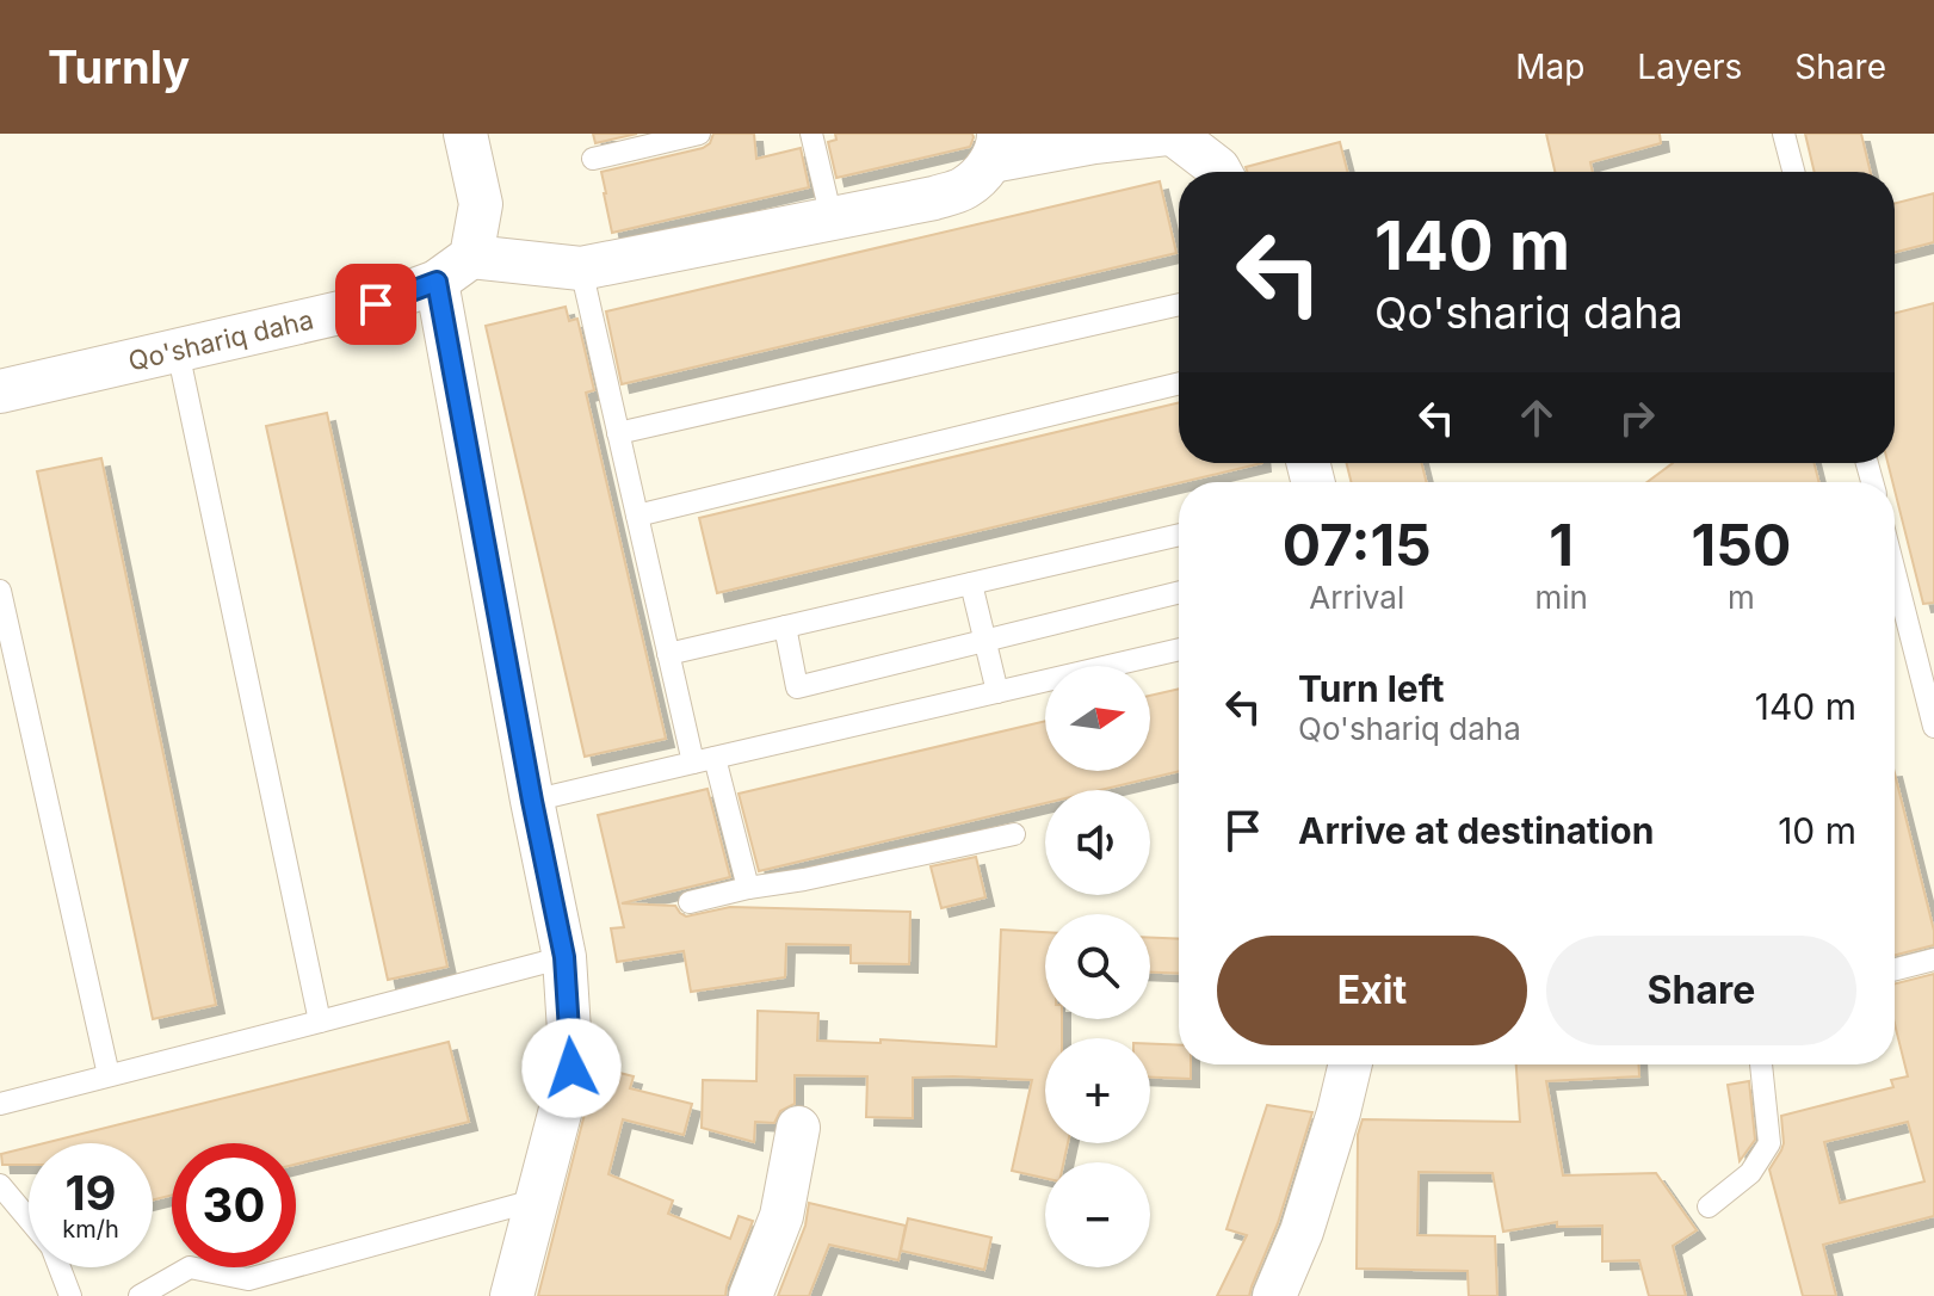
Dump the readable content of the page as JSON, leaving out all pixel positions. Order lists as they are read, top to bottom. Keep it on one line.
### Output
{"streets":{"street":["Qo'shariq daha"]},"north":"right","page":{"header":"Turnly","nav":["Map","Layers","Share"],"turn":["140 m","Qo'shariq daha"],"eta":["07:15","Arrival","1","min","150","m"],"list":[{"name":"Turn left","note":"Qo'shariq daha","value":"140 m"},{"name":"Arrive at destination","value":"10 m"}],"map_buttons":["+","−"],"buttons":["Exit","Share"],"speed":"19 km/h","limit":"30"}}
